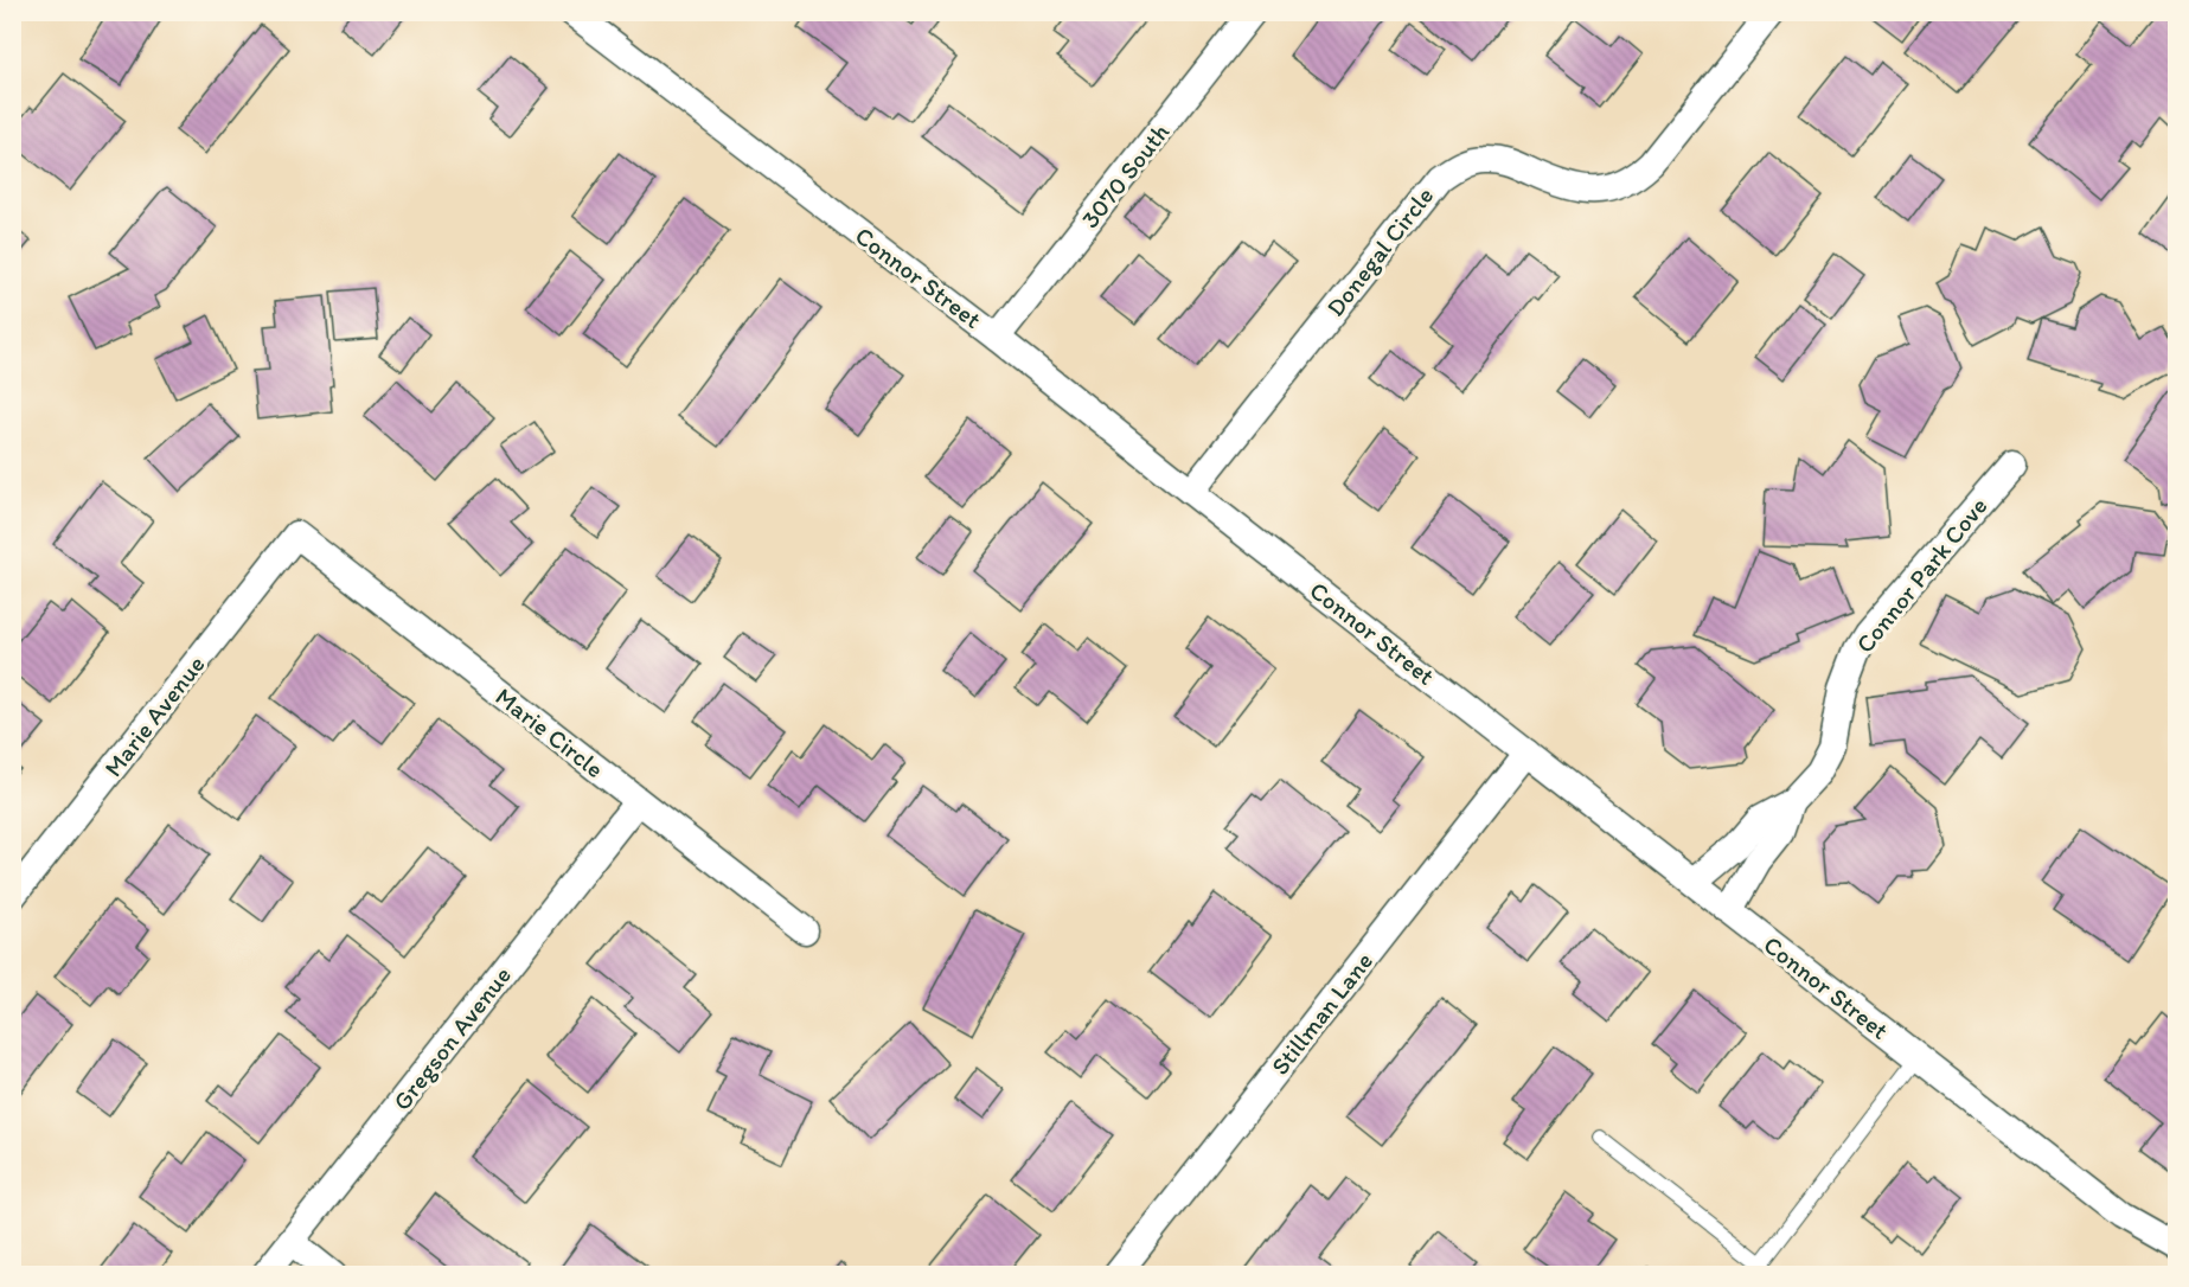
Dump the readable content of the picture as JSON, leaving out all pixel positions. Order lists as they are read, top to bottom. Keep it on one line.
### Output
{"streets":{"street":["3070 South","Donegal Circle","Connor Street","Connor Park Cove","Marie Avenue","Marie Circle","Stillman Lane","Gregson Avenue"]},"crossings":[["3070 South","Connor Street"],["Donegal Circle","Connor Street"],["Connor Street","Connor Park Cove"],["Connor Street","Stillman Lane"],["Marie Avenue","Marie Circle"],["Marie Circle","Gregson Avenue"]]}
